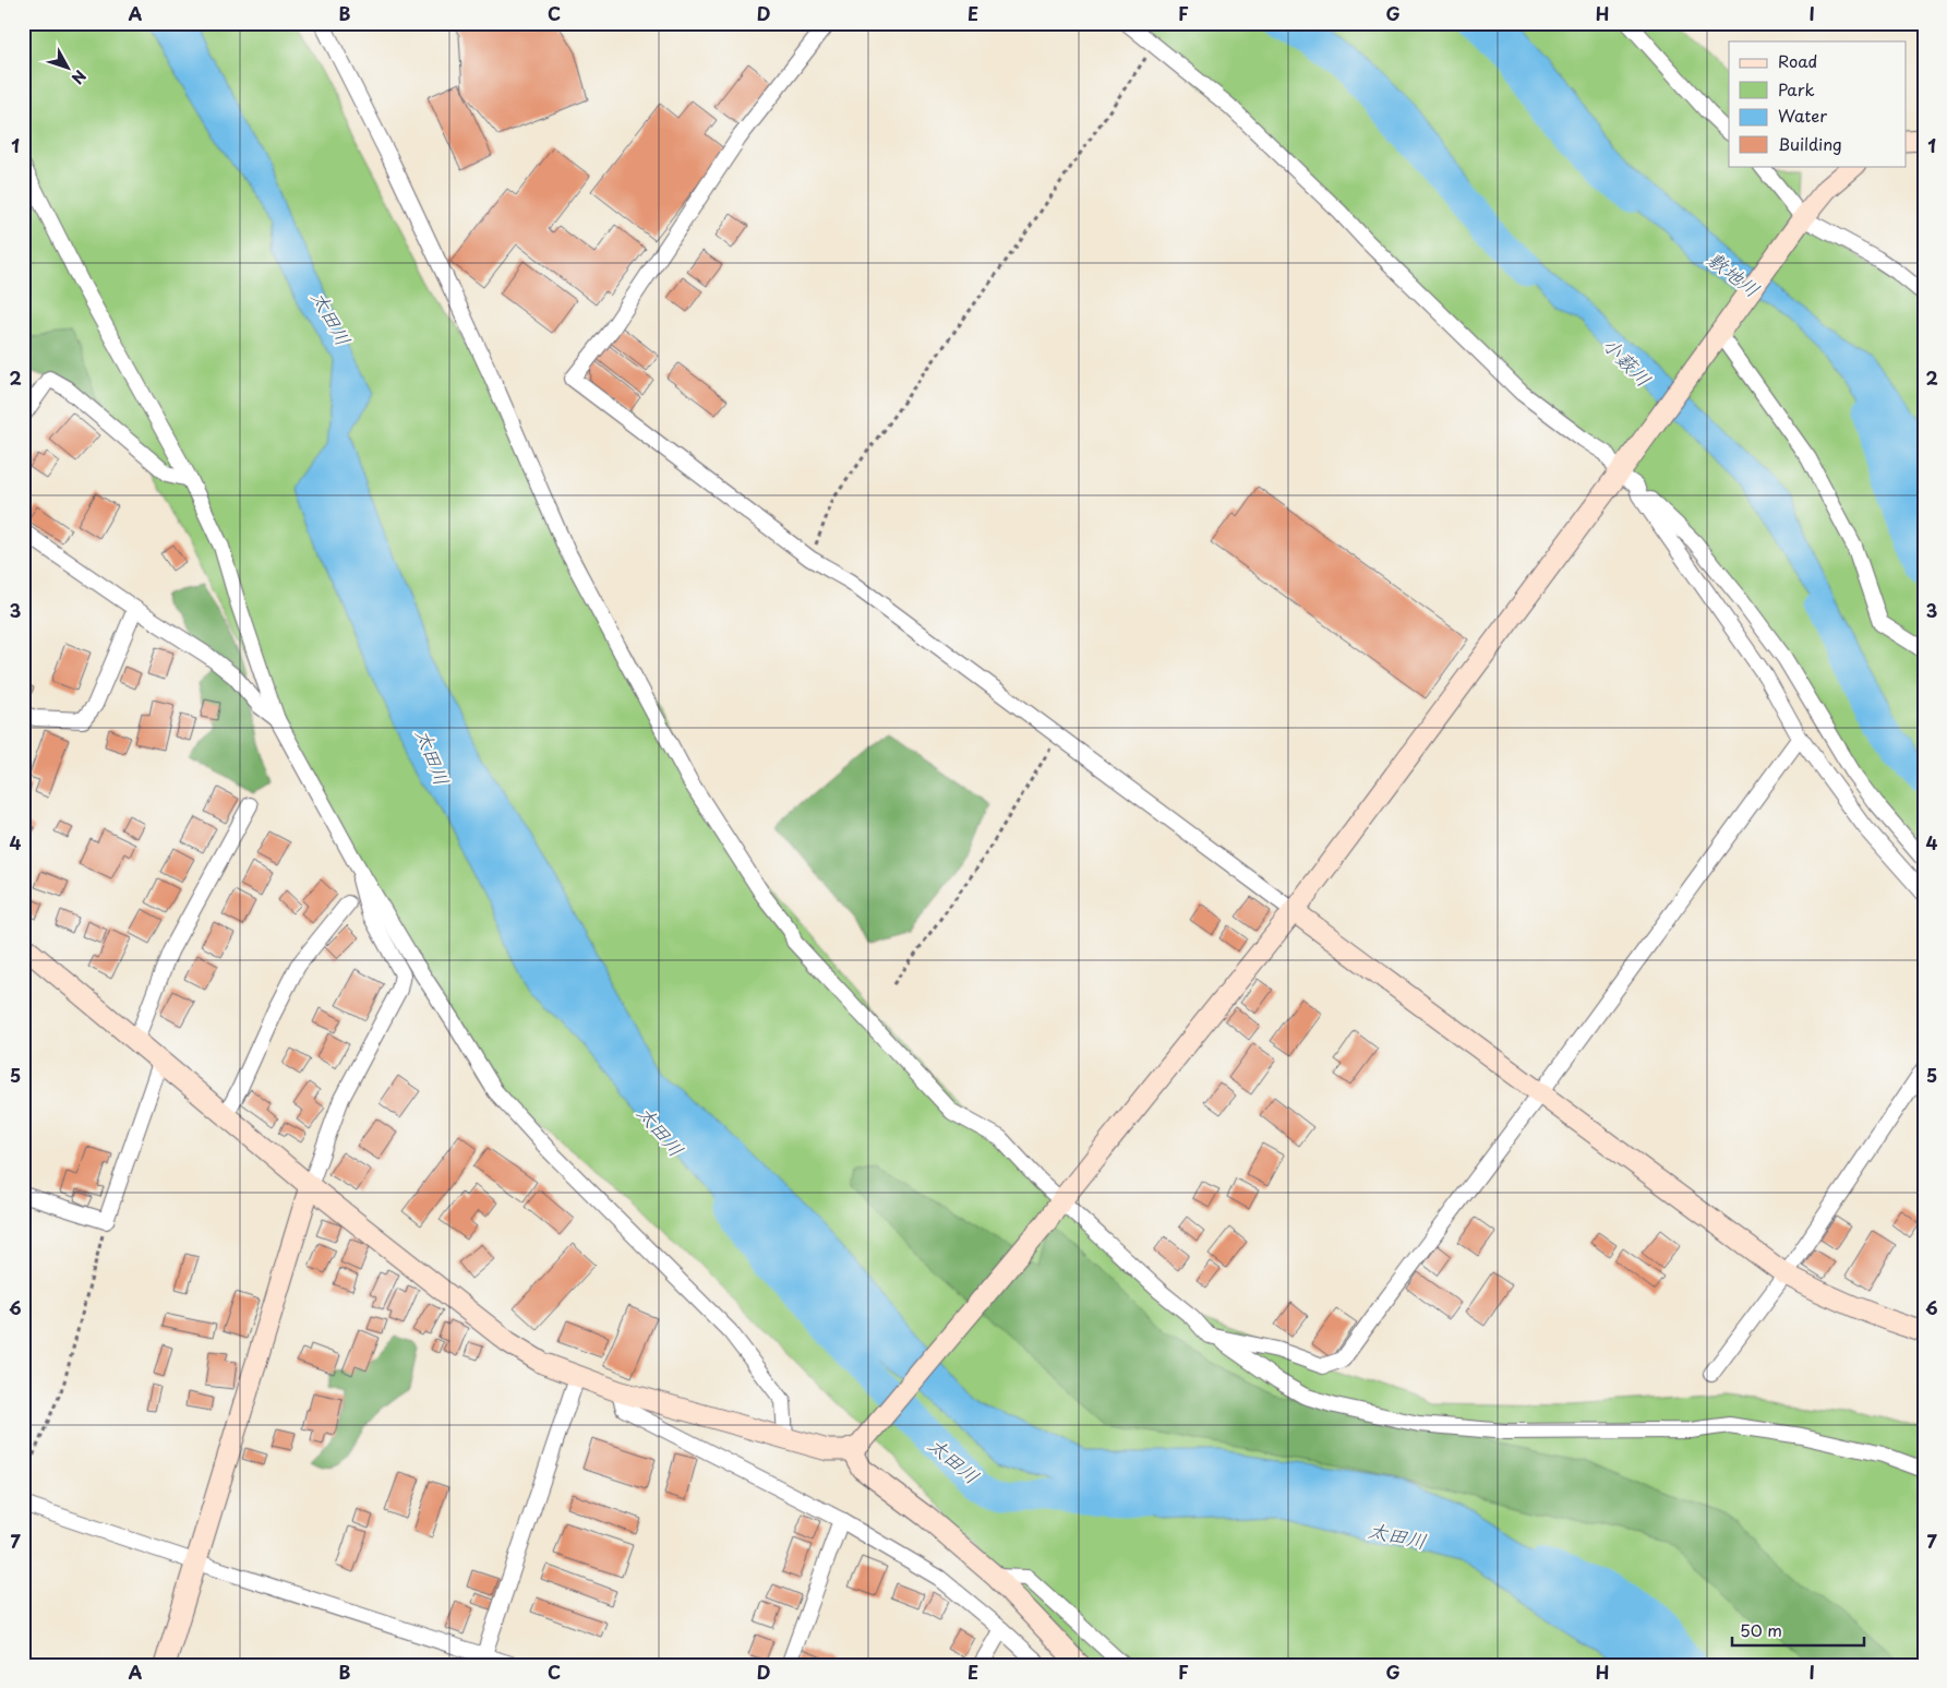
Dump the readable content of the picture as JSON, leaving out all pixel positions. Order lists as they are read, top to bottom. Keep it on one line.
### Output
{"water":["敷地川","太田川","小薮川"],"legend":["Road","Park","Water","Building"],"scale_bar":"50 m","north":"bottom right","grid":{"columns":["A","B","C","D","E","F","G","H","I"],"rows":["1","2","3","4","5","6","7"]}}
